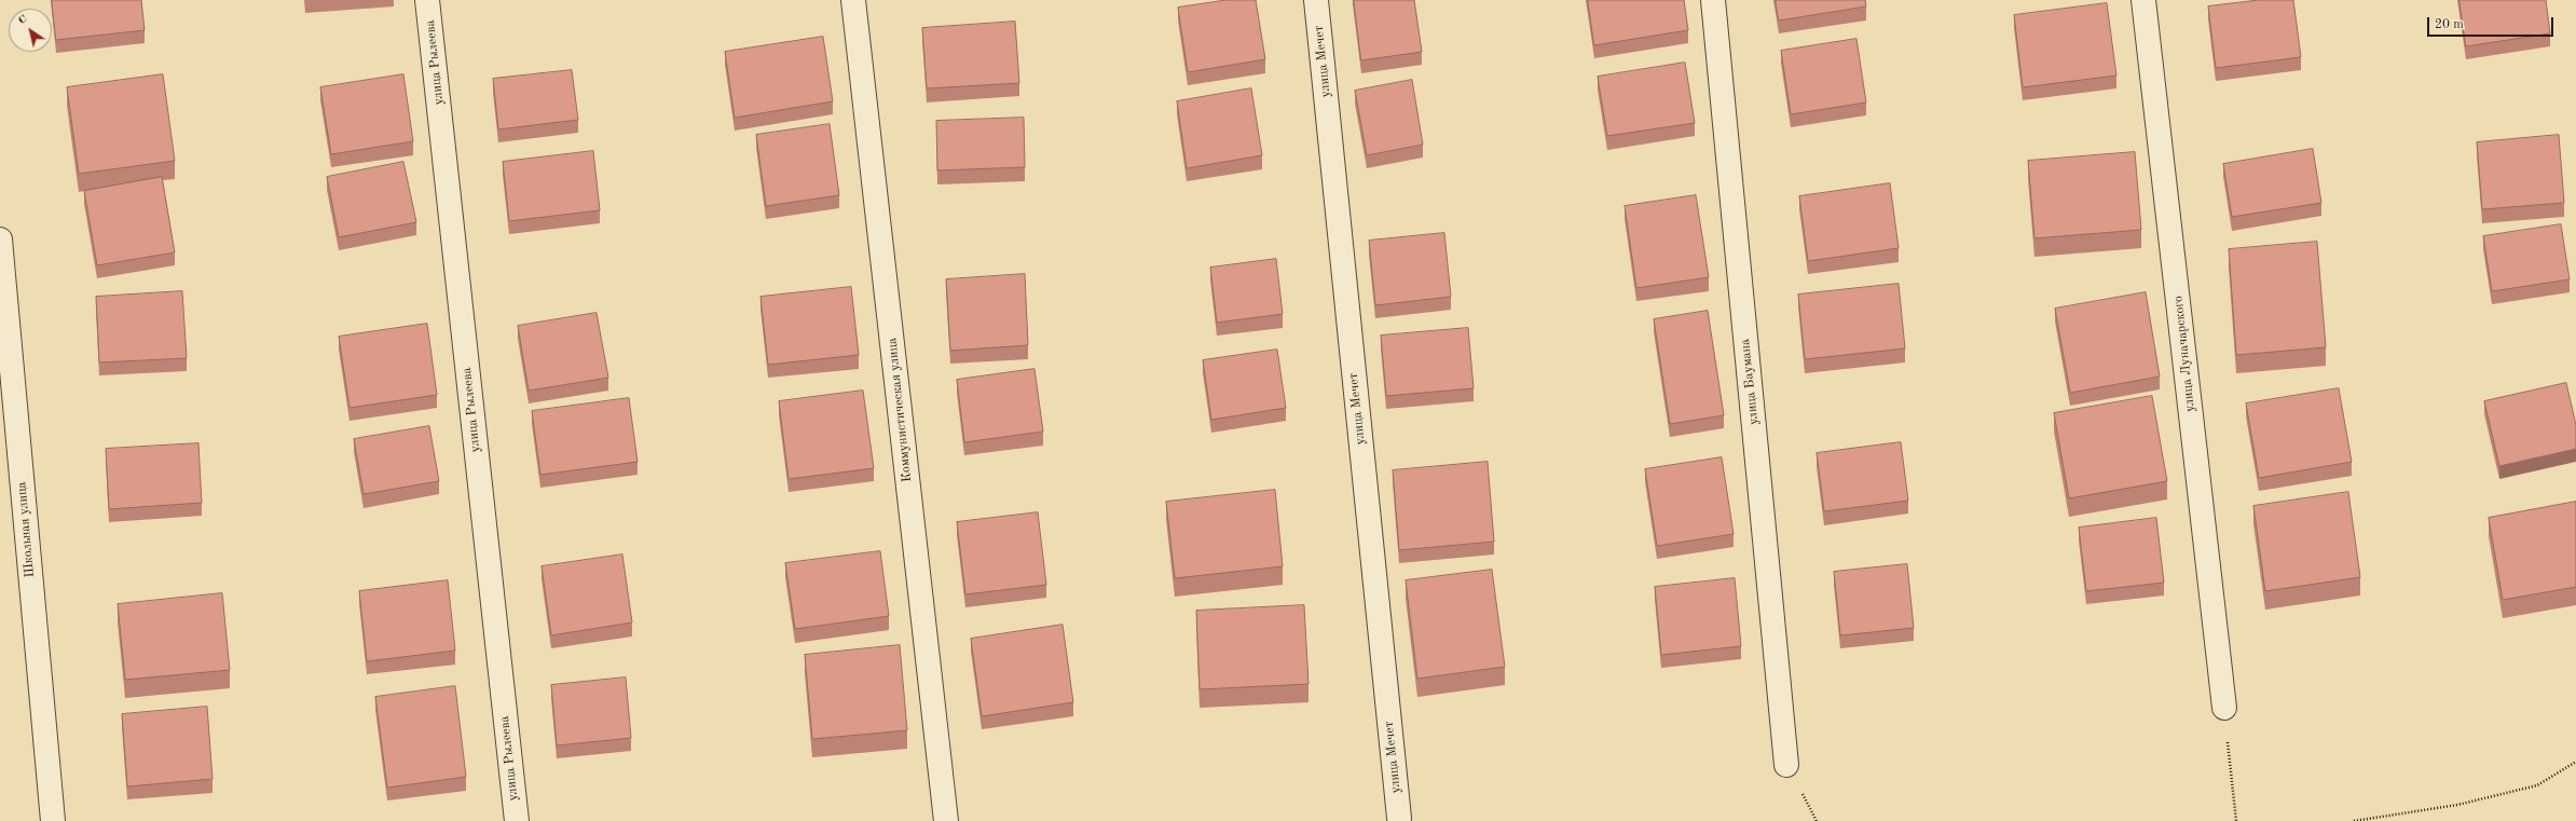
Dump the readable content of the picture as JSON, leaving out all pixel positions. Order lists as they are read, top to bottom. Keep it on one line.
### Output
{"streets":{"street":["улица Мечет","улица Рылеева","улица Луначарского","улица Баумана","Коммунистическая улица","Школьная улица"]},"scale_bar":"20 m","north":"top left"}
